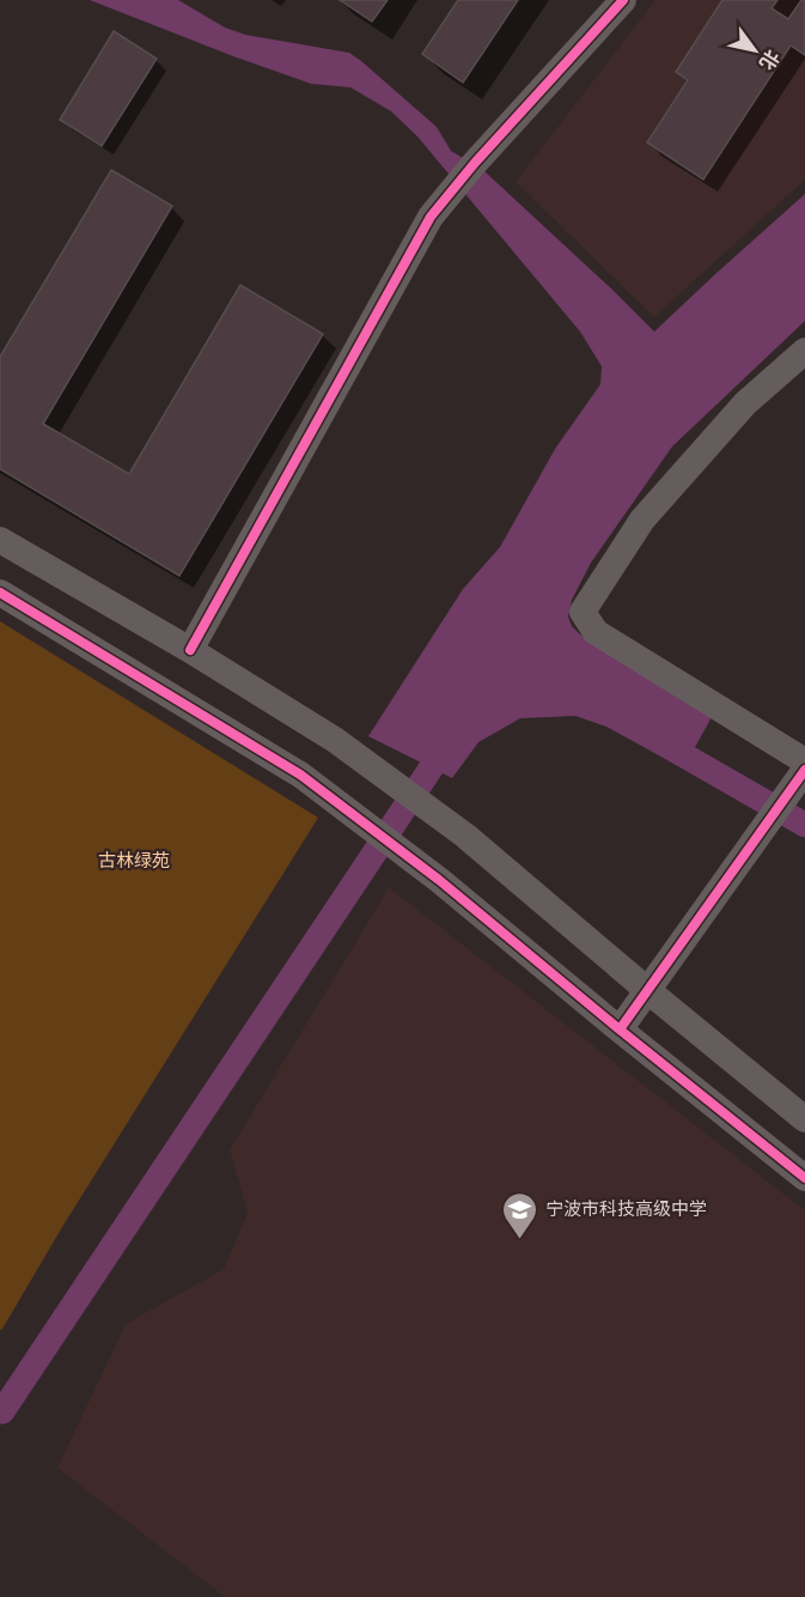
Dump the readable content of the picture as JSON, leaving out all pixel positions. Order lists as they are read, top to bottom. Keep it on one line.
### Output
{"parks":["古林绿苑"],"places":{"school or university":["宁波市科技高级中学"]},"north":"bottom right"}
